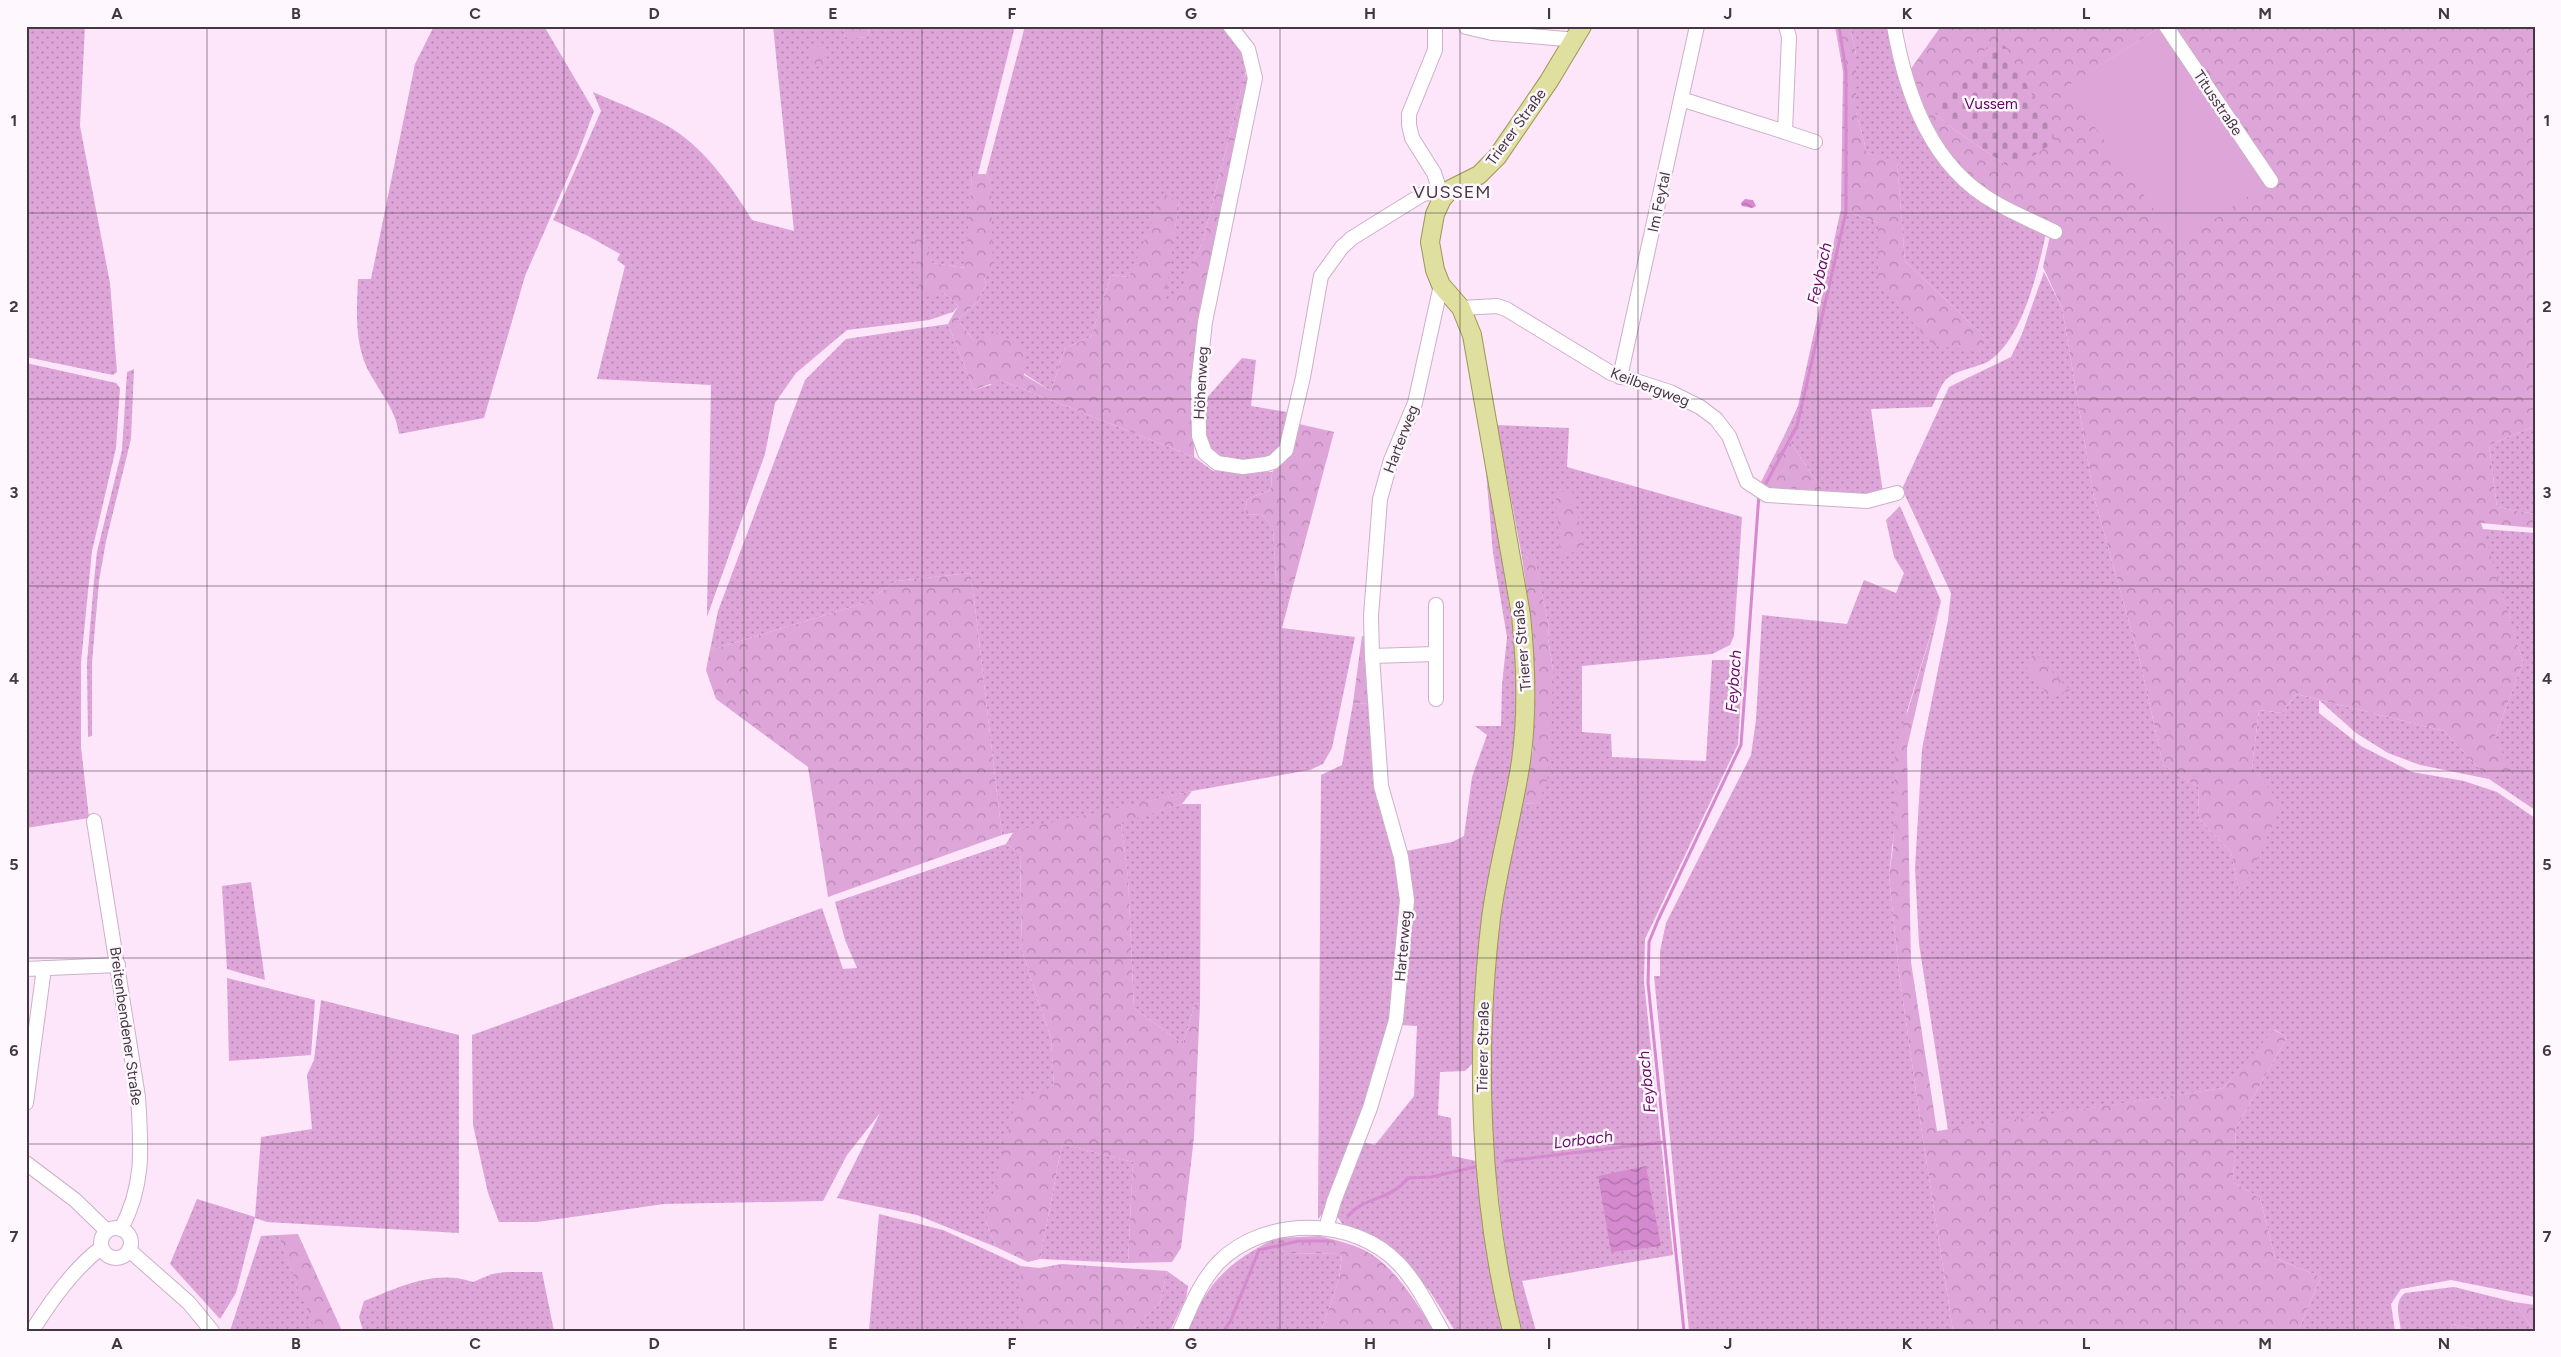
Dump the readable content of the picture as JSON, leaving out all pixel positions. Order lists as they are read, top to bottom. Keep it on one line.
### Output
{"streets":{"main road":["Trierer Straße"],"street":["Titusstraße","Im Feytal","Höhenweg","Keilbergweg","Harterweg","Breitenbendener Straße"]},"crossings":[["Trierer Straße","Höhenweg"],["Trierer Straße","Keilbergweg"],["Trierer Straße","Harterweg"],["Im Feytal","Keilbergweg"]],"districts":["VUSSEM"],"water":["Feybach","Lorbach"],"parks":["Vussem"],"grid":{"columns":["A","B","C","D","E","F","G","H","I","J","K","L","M","N"],"rows":["1","2","3","4","5","6","7"]}}
